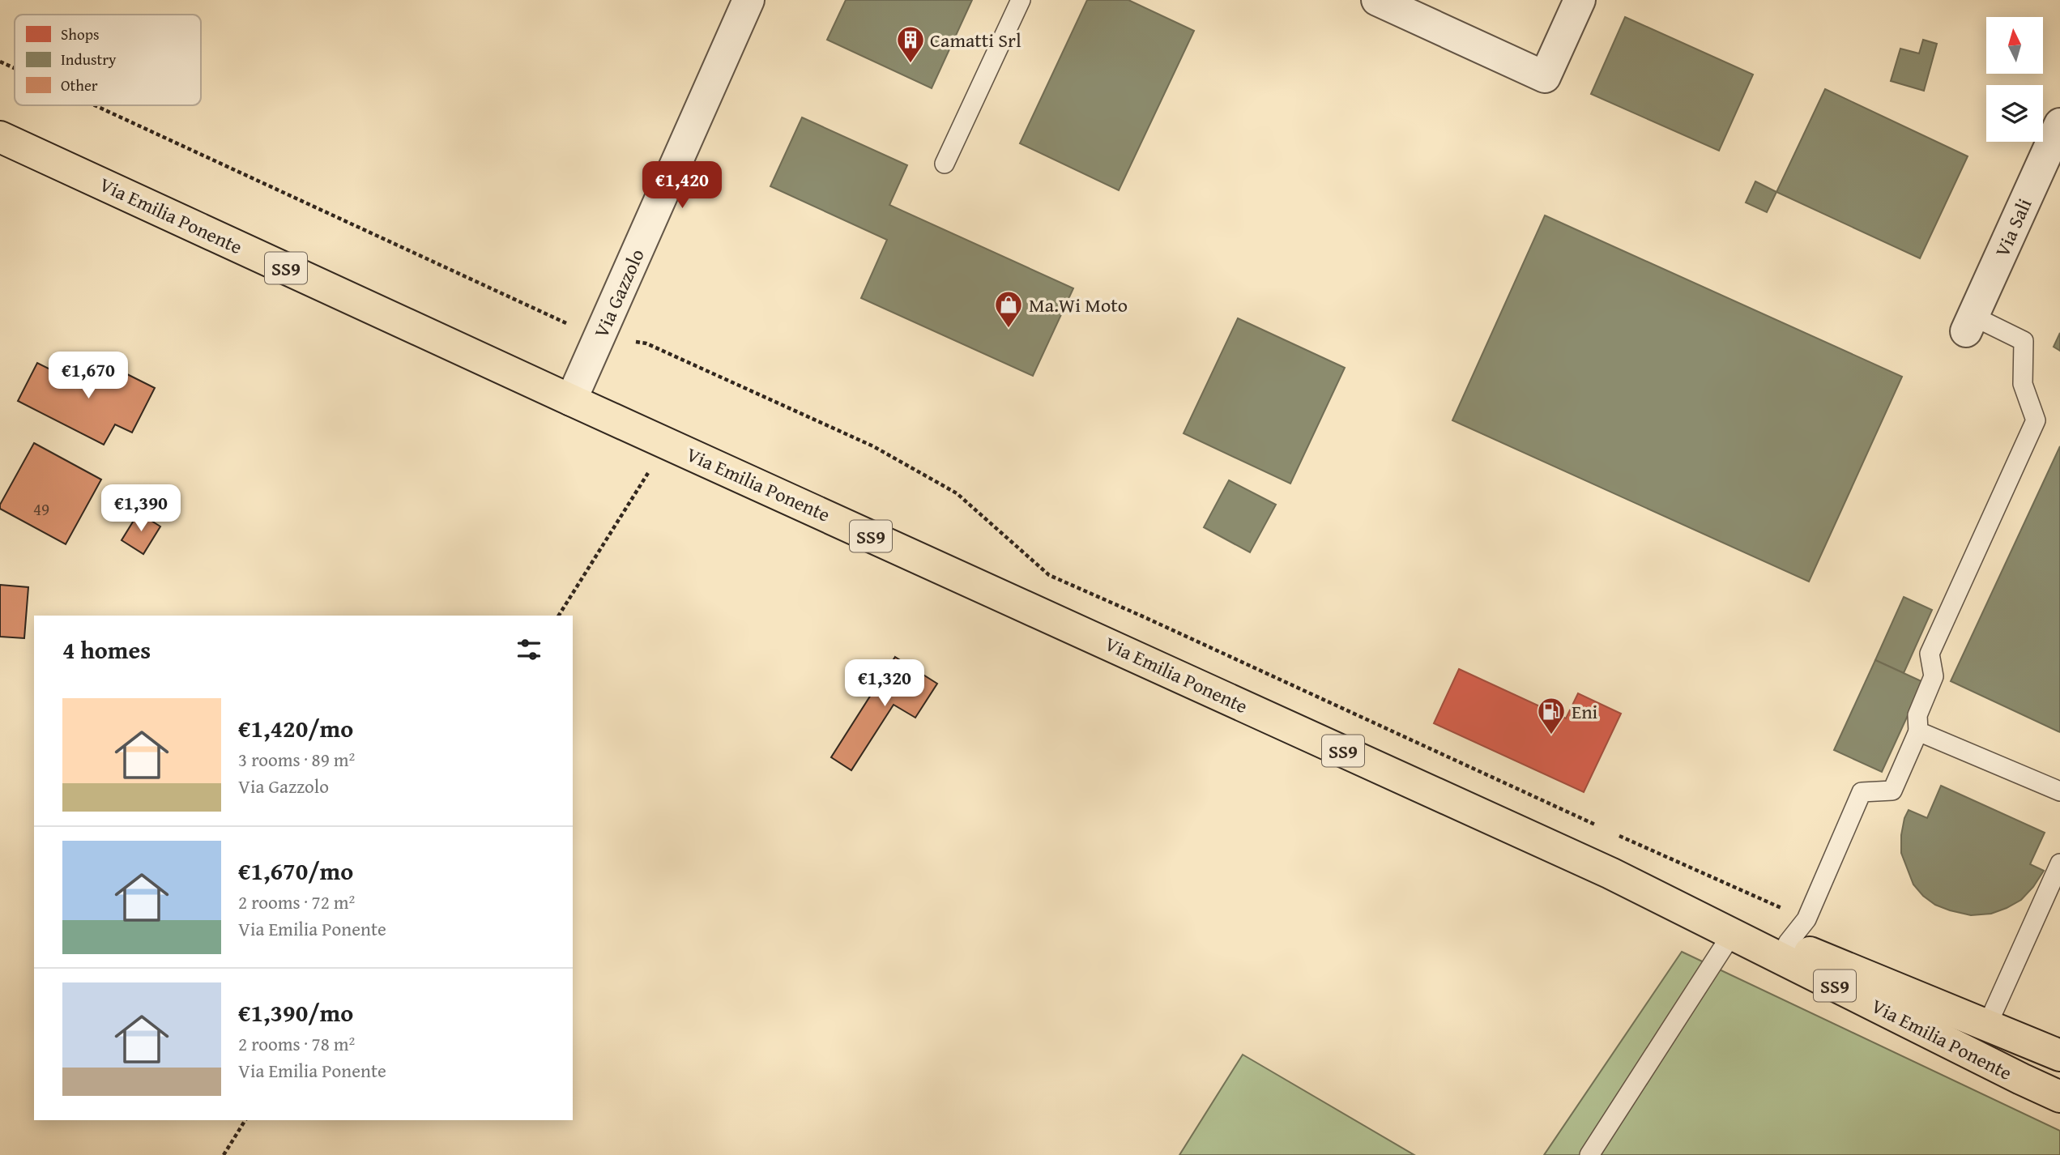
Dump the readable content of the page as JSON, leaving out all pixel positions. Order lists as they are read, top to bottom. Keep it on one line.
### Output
{"streets":{"main road":["Via Emilia Ponente","SS9"],"street":["Via Sali","Via Gazzolo"]},"crossings":[["Via Emilia Ponente","Via Gazzolo"]],"places":{"building":["Camatti Srl"],"shop":["Ma.Wi Moto"],"fuel station":["Eni"]},"house_numbers":["49"],"legend":["Shops","Industry","Other"],"north":"top","page":{"price":["€1,420","€1,670","€1,390","€1,320"],"heading":"4 homes","list":[{"name":"€1,420/mo","note":"3 rooms · 89 m² · Via Gazzolo"},{"name":"€1,670/mo","note":"2 rooms · 72 m² · Via Emilia Ponente"},{"name":"€1,390/mo","note":"2 rooms · 78 m² · Via Emilia Ponente"}]}}
